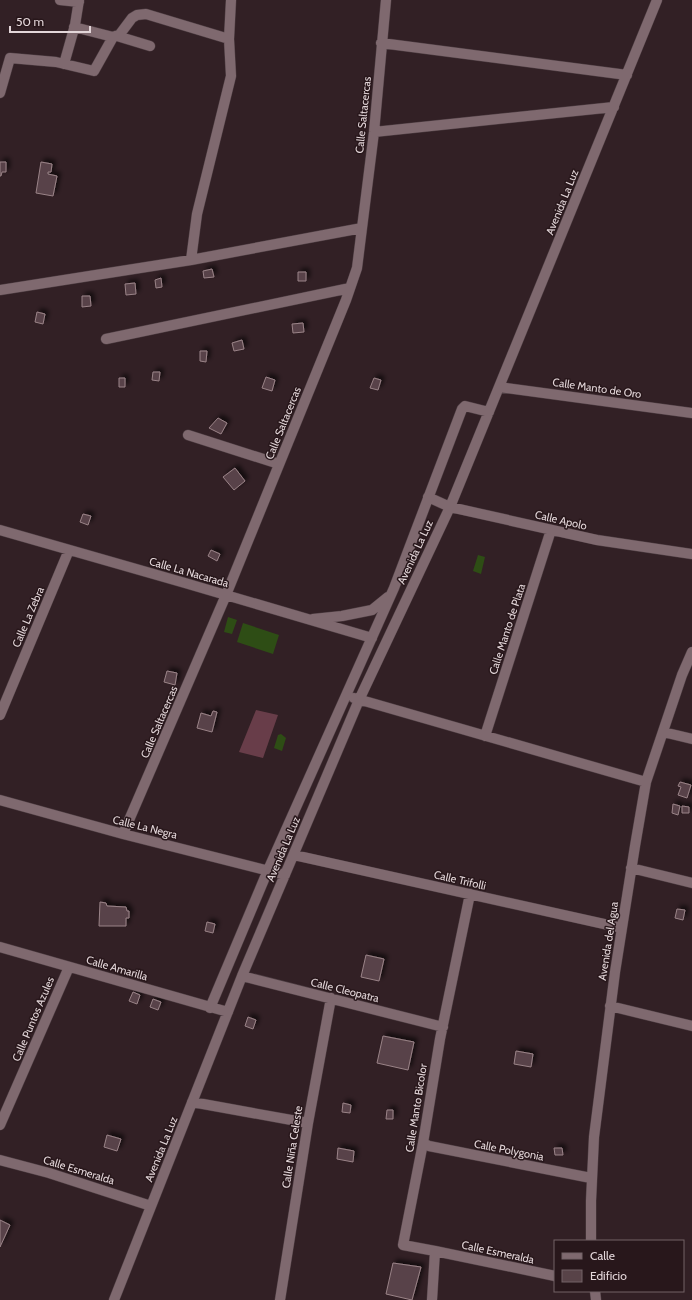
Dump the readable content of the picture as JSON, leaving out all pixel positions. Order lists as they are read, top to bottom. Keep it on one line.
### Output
{"streets":{"street":["Calle Saltacercas","Avenida La Luz","Calle Manto de Oro","Calle Apolo","Calle La Nacarada","Calle La Zebra","Calle Manto de Plata","Calle La Negra","Calle Trifolli","Avenida del Agua","Calle Amarilla","Calle Cleopatra","Calle Puntos Azules","Calle Manto Bicolor","Calle Niña Celeste","Calle Polygonia","Calle Esmeralda"]},"crossings":[["Calle Saltacercas","Calle La Nacarada"],["Calle Saltacercas","Calle La Negra"],["Avenida La Luz","Calle Manto de Oro"],["Avenida La Luz","Calle Apolo"],["Avenida La Luz","Calle La Nacarada"],["Avenida La Luz","Calle La Negra"],["Avenida La Luz","Calle Trifolli"],["Avenida La Luz","Calle Amarilla"],["Avenida La Luz","Calle Cleopatra"],["Avenida La Luz","Calle Esmeralda"],["Calle Apolo","Calle Manto de Plata"],["Calle La Nacarada","Calle La Zebra"],["Calle Trifolli","Avenida del Agua"],["Calle Trifolli","Calle Manto Bicolor"],["Avenida del Agua","Calle Polygonia"],["Calle Amarilla","Calle Puntos Azules"],["Calle Cleopatra","Calle Manto Bicolor"],["Calle Cleopatra","Calle Niña Celeste"],["Calle Manto Bicolor","Calle Polygonia"],["Calle Manto Bicolor","Calle Esmeralda"]],"legend":["Calle","Edificio"],"scale_bar":"50 m"}
